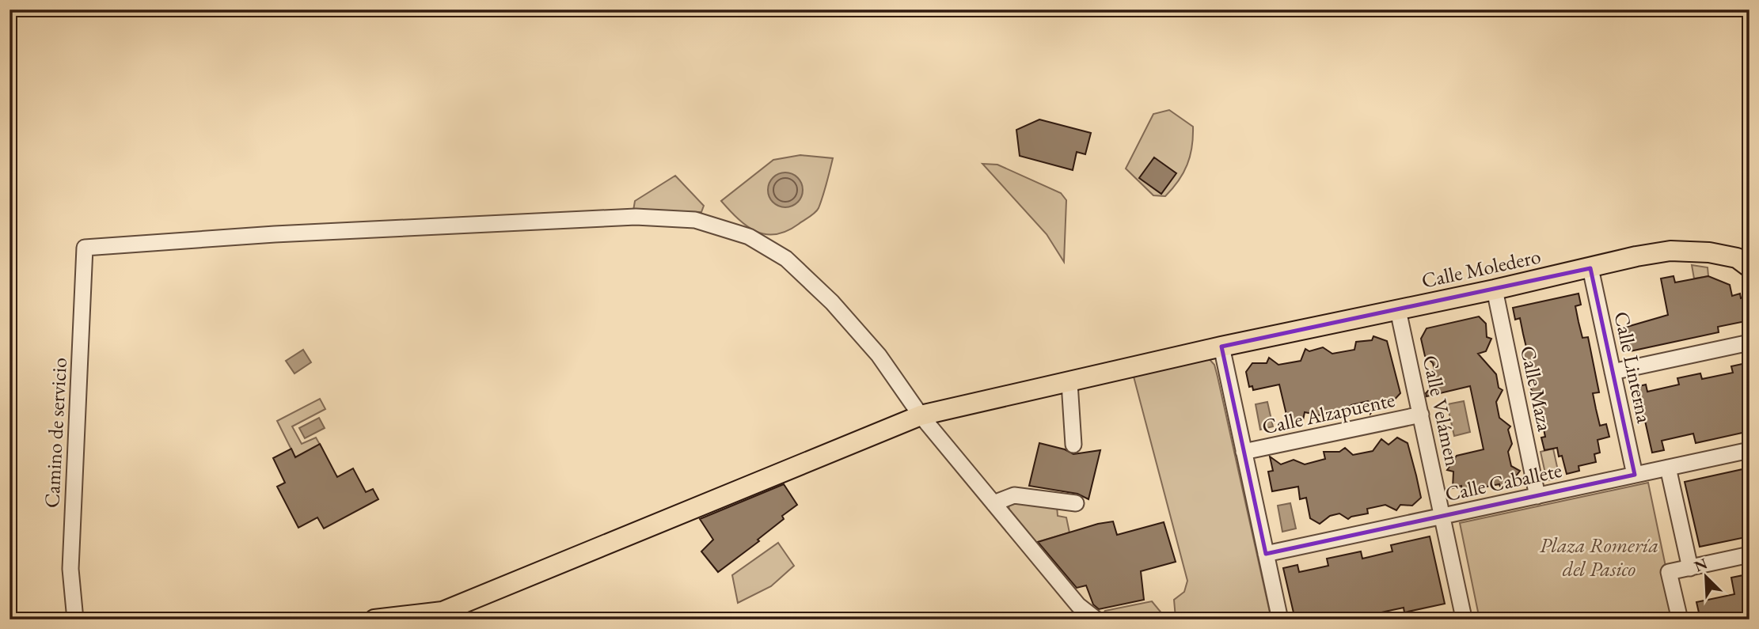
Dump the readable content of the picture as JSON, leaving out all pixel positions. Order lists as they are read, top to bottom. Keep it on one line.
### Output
{"streets":{"main road":["Calle Moledero"],"street":["Calle Linterna","Calle Maza","Calle Velámen","Calle Alzapuente","Camino de servicio","Calle Caballete"]},"crossings":[["Calle Moledero","Calle Linterna"],["Calle Moledero","Calle Maza"],["Calle Moledero","Calle Velámen"],["Calle Moledero","Camino de servicio"],["Calle Linterna","Calle Caballete"],["Calle Maza","Calle Caballete"],["Calle Velámen","Calle Alzapuente"],["Calle Velámen","Calle Caballete"]],"parks":["Plaza Romería del Pasico"],"north":"top left"}
